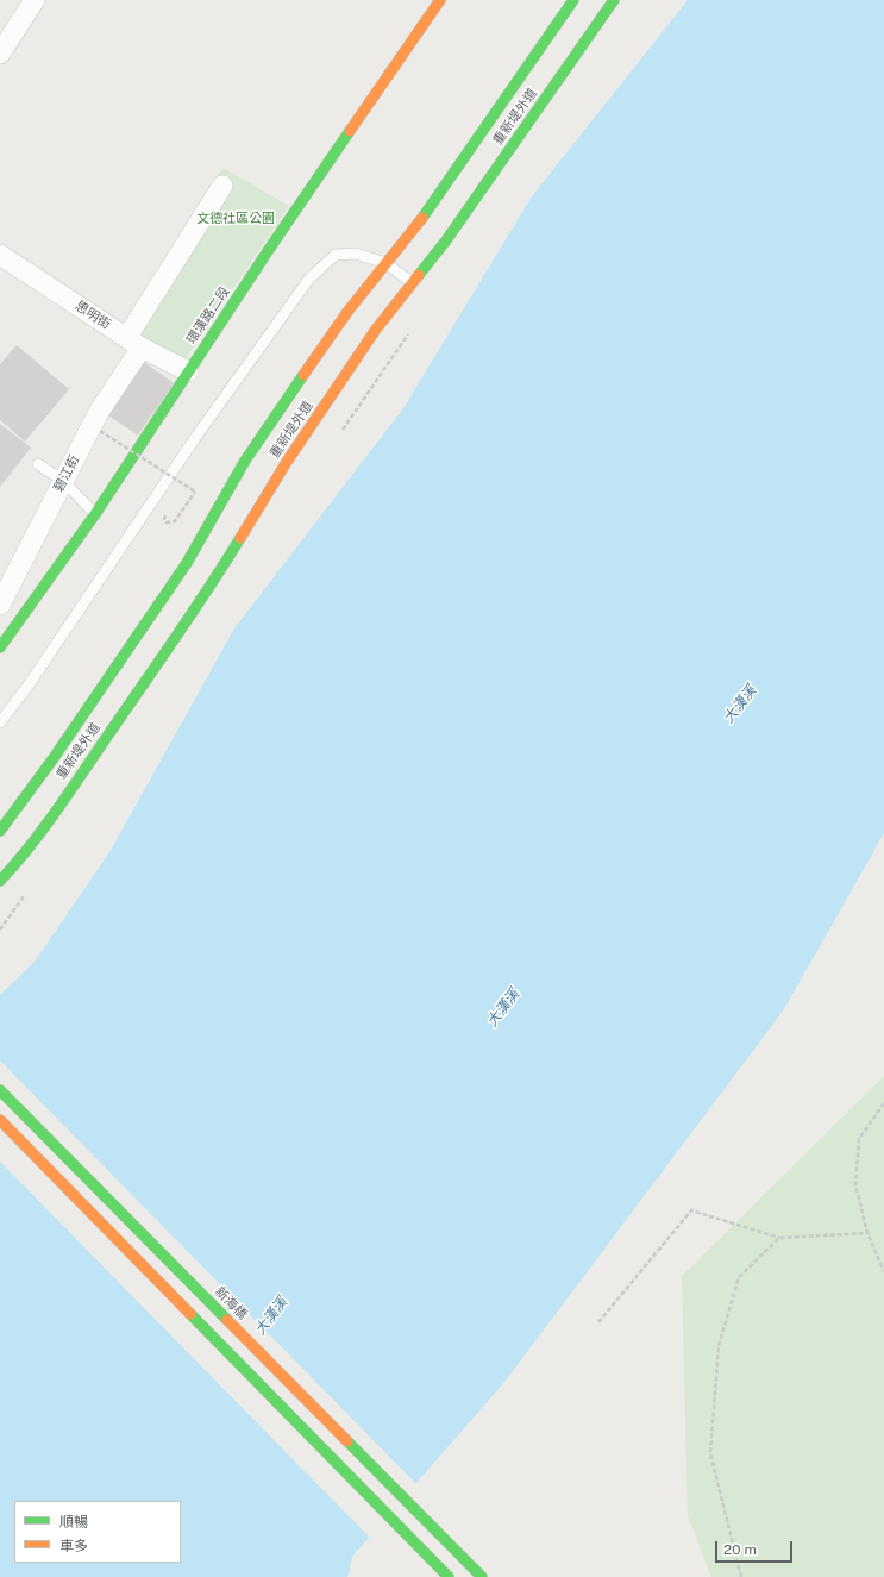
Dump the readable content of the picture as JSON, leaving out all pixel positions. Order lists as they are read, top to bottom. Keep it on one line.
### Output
{"streets":{"street":["重新堤外道","思明街","環漢路二段","碧江街","新海橋"]},"crossings":[["思明街","環漢路二段"],["思明街","碧江街"]],"water":["大漢溪"],"parks":["文德社區公園"],"legend":["順暢","車多"],"scale_bar":"20 m"}
